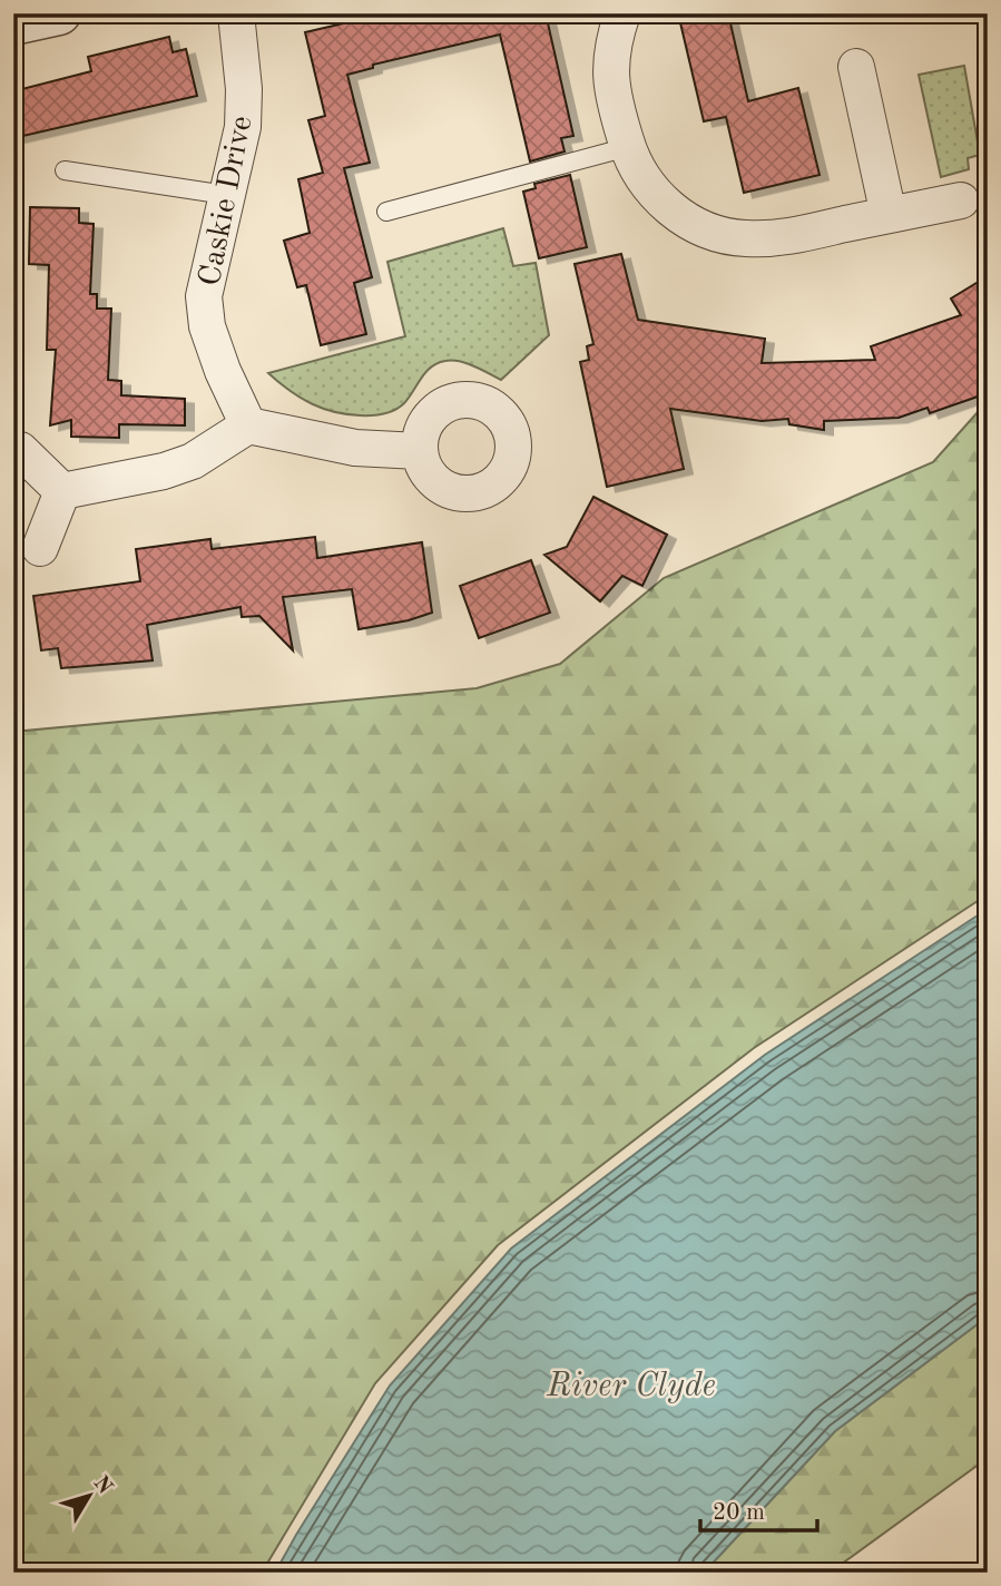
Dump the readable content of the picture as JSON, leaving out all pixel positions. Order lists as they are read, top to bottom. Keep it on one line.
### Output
{"streets":{"street":["Caskie Drive"]},"water":["River Clyde"],"scale_bar":"20 m","north":"top right"}
